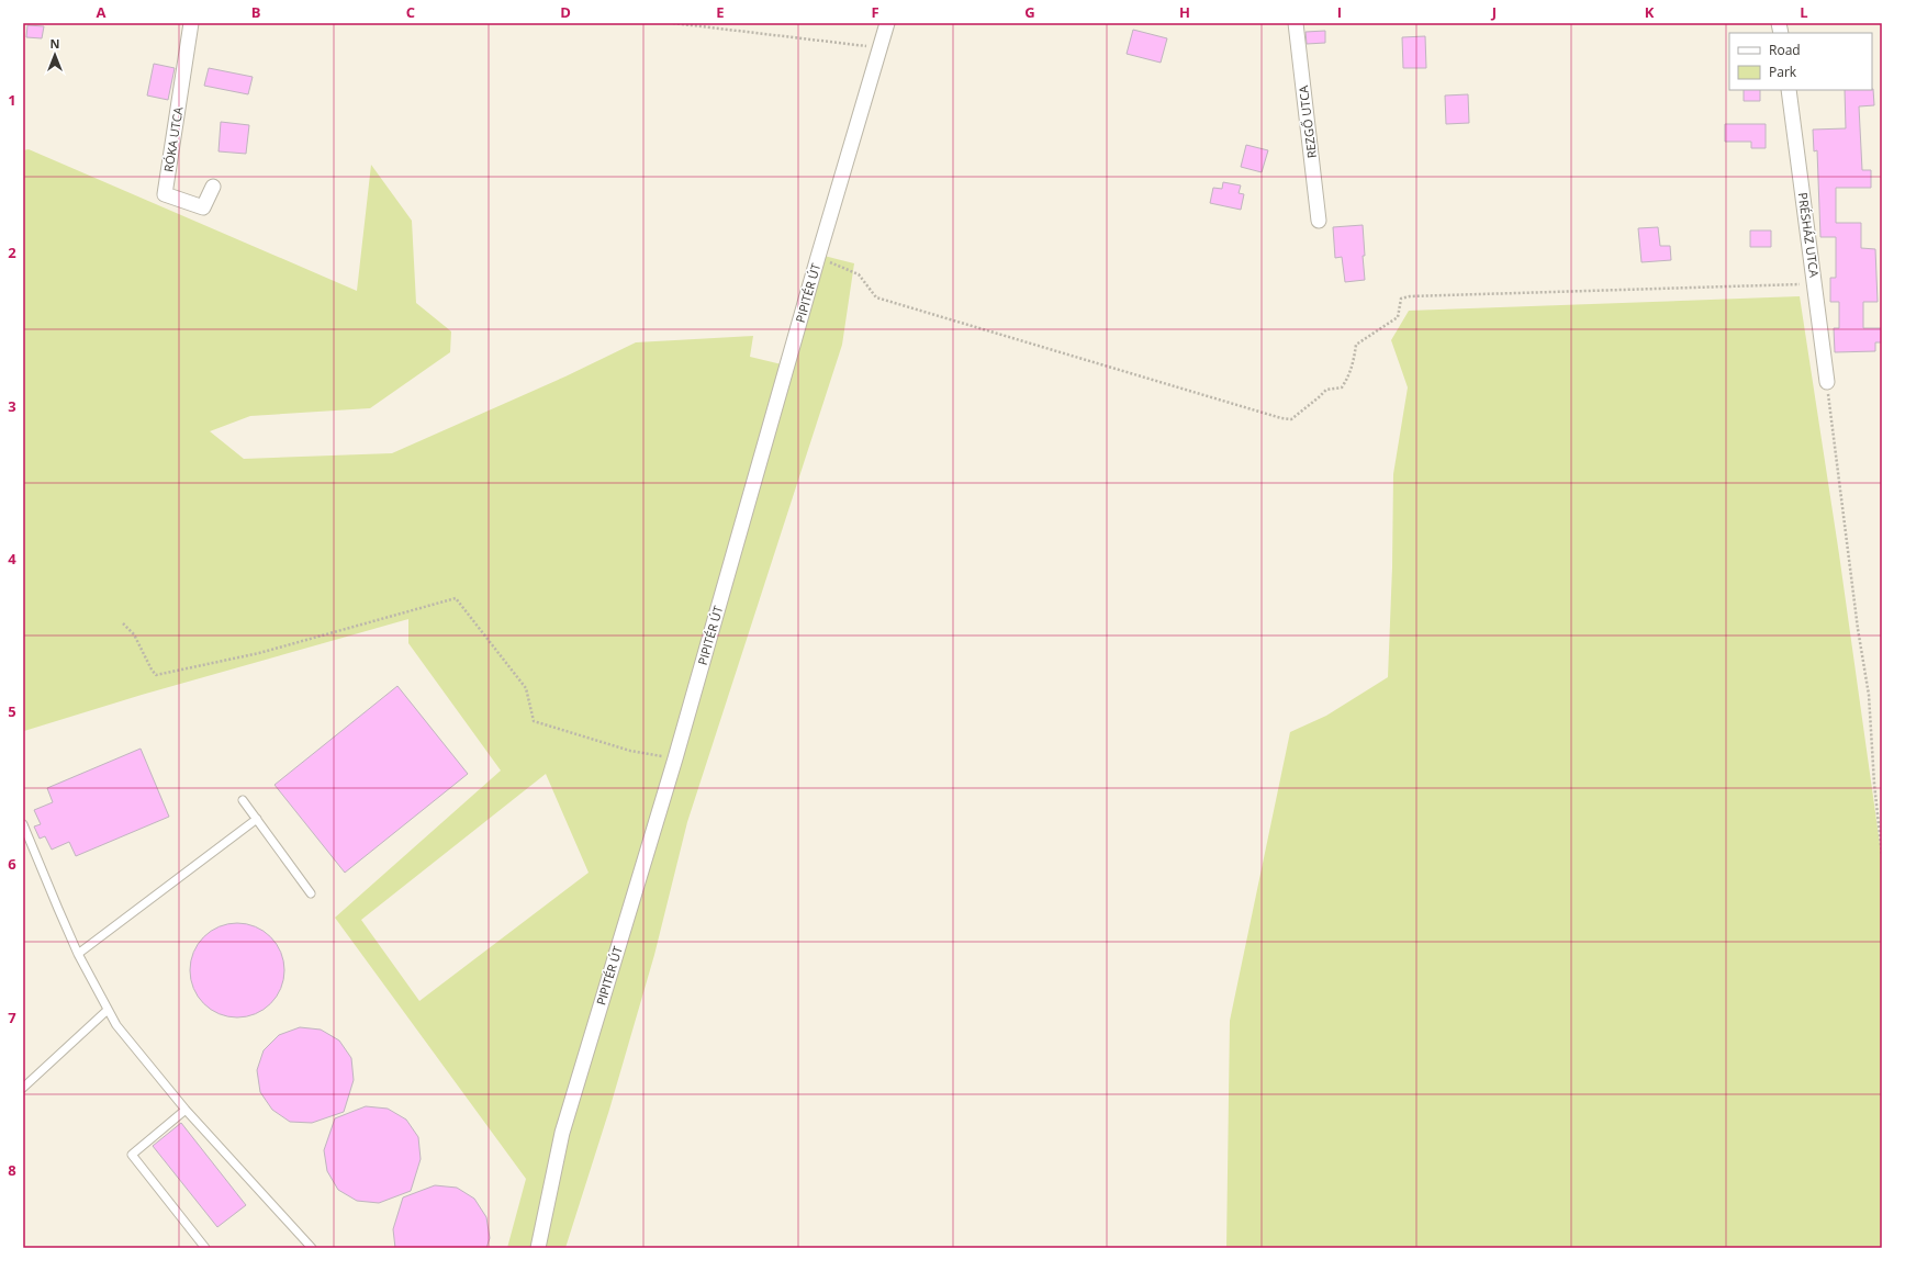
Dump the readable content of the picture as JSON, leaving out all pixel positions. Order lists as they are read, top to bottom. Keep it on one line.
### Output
{"streets":{"street":["REZGŐ UTCA","RÓKA UTCA","PRÉSHÁZ UTCA","PIPITÉR ÚT"]},"legend":["Road","Park"],"north":"top","grid":{"columns":["A","B","C","D","E","F","G","H","I","J","K","L"],"rows":["1","2","3","4","5","6","7","8"]}}
